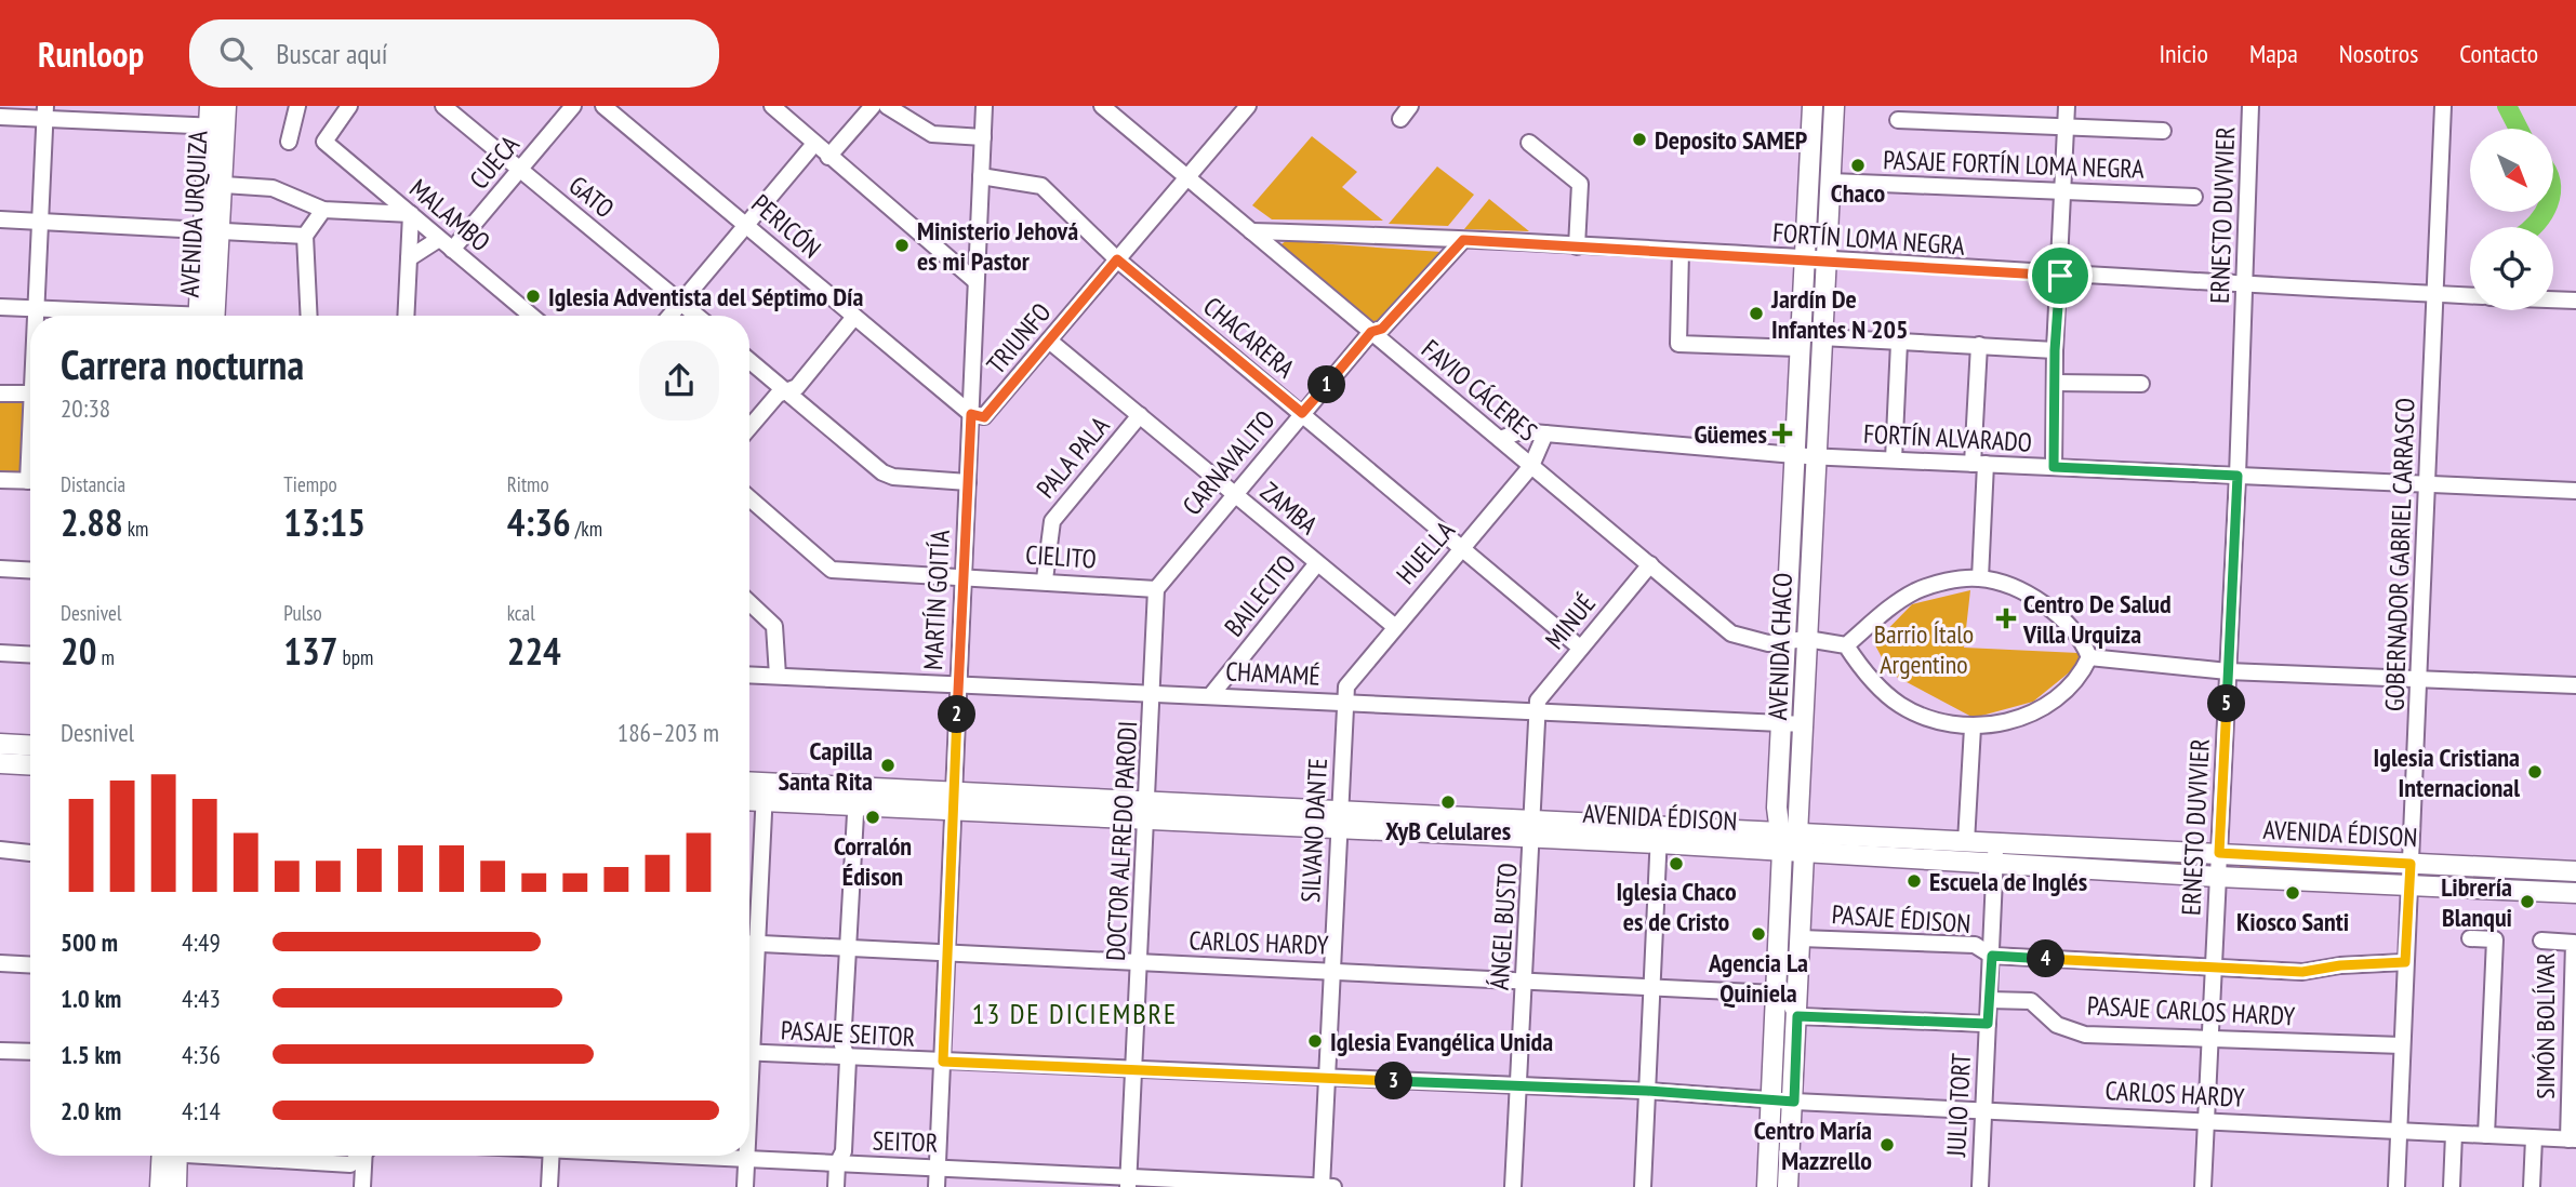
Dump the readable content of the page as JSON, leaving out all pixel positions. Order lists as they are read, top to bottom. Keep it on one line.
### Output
{"streets":{"main road":["AVENIDA URQUIZA","AVENIDA CHACO","AVENIDA ÉDISON"],"street":["CUECA","PASAJE FORTÍN LOMA NEGRA","GATO","MALAMBO","ERNESTO DUVIVIER","PERICÓN","FORTÍN LOMA NEGRA","CHACARERA","TRIUNFO","FAVIO CÁCERES","FORTÍN ALVARADO","PALA PALA","CARNAVALITO","ZAMBA","HUELLA","GOBERNADOR GABRIEL CARRASCO","CIELITO","BAILECITO","MARTÍN GOITÍA","MINUÉ","CHAMAMÉ","SILVANO DANTE","DOCTOR ALFREDO PARODI","PASAJE ÉDISON","ÁNGEL BUSTO","CARLOS HARDY","PASAJE CARLOS HARDY","SIMÓN BOLÍVAR","PASAJE SEITOR","JULIO TORT","SEITOR"]},"crossings":[["CUECA","GATO"],["CUECA","MALAMBO"],["PASAJE FORTÍN LOMA NEGRA","AVENIDA CHACO"],["ERNESTO DUVIVIER","FORTÍN LOMA NEGRA"],["ERNESTO DUVIVIER","FORTÍN ALVARADO"],["ERNESTO DUVIVIER","AVENIDA ÉDISON"],["ERNESTO DUVIVIER","PASAJE ÉDISON"],["ERNESTO DUVIVIER","CARLOS HARDY"],["ERNESTO DUVIVIER","PASAJE CARLOS HARDY"],["PERICÓN","TRIUNFO"],["PERICÓN","MARTÍN GOITÍA"],["FORTÍN LOMA NEGRA","FAVIO CÁCERES"],["FORTÍN LOMA NEGRA","CARNAVALITO"],["FORTÍN LOMA NEGRA","GOBERNADOR GABRIEL CARRASCO"],["FORTÍN LOMA NEGRA","AVENIDA CHACO"],["CHACARERA","TRIUNFO"],["CHACARERA","CARNAVALITO"],["CHACARERA","HUELLA"],["CHACARERA","MARTÍN GOITÍA"],["CHACARERA","MINUÉ"],["TRIUNFO","FAVIO CÁCERES"],["TRIUNFO","ZAMBA"],["TRIUNFO","MARTÍN GOITÍA"],["FAVIO CÁCERES","FORTÍN ALVARADO"],["FAVIO CÁCERES","CARNAVALITO"],["FAVIO CÁCERES","HUELLA"],["FAVIO CÁCERES","MINUÉ"],["FAVIO CÁCERES","AVENIDA CHACO"],["FORTÍN ALVARADO","HUELLA"],["FORTÍN ALVARADO","GOBERNADOR GABRIEL CARRASCO"],["FORTÍN ALVARADO","AVENIDA CHACO"],["PALA PALA","ZAMBA"],["PALA PALA","CIELITO"],["CARNAVALITO","ZAMBA"],["CARNAVALITO","CIELITO"],["CARNAVALITO","DOCTOR ALFREDO PARODI"],["ZAMBA","HUELLA"],["ZAMBA","BAILECITO"],["HUELLA","CHAMAMÉ"],["HUELLA","SILVANO DANTE"],["GOBERNADOR GABRIEL CARRASCO","AVENIDA ÉDISON"],["GOBERNADOR GABRIEL CARRASCO","PASAJE ÉDISON"],["GOBERNADOR GABRIEL CARRASCO","CARLOS HARDY"],["GOBERNADOR GABRIEL CARRASCO","PASAJE CARLOS HARDY"],["CIELITO","MARTÍN GOITÍA"],["CIELITO","DOCTOR ALFREDO PARODI"],["BAILECITO","CHAMAMÉ"],["MARTÍN GOITÍA","CHAMAMÉ"],["MARTÍN GOITÍA","AVENIDA ÉDISON"],["MARTÍN GOITÍA","CARLOS HARDY"],["MARTÍN GOITÍA","PASAJE SEITOR"],["MARTÍN GOITÍA","SEITOR"],["MINUÉ","CHAMAMÉ"],["MINUÉ","ÁNGEL BUSTO"],["AVENIDA CHACO","CHAMAMÉ"],["AVENIDA CHACO","AVENIDA ÉDISON"],["AVENIDA CHACO","CARLOS HARDY"],["AVENIDA CHACO","PASAJE SEITOR"],["CHAMAMÉ","SILVANO DANTE"],["CHAMAMÉ","DOCTOR ALFREDO PARODI"],["CHAMAMÉ","ÁNGEL BUSTO"],["AVENIDA ÉDISON","SILVANO DANTE"],["AVENIDA ÉDISON","DOCTOR ALFREDO PARODI"],["AVENIDA ÉDISON","ÁNGEL BUSTO"],["AVENIDA ÉDISON","JULIO TORT"],["SILVANO DANTE","CARLOS HARDY"],["SILVANO DANTE","PASAJE SEITOR"],["SILVANO DANTE","SEITOR"],["DOCTOR ALFREDO PARODI","CARLOS HARDY"],["DOCTOR ALFREDO PARODI","PASAJE SEITOR"],["DOCTOR ALFREDO PARODI","SEITOR"],["PASAJE ÉDISON","JULIO TORT"],["ÁNGEL BUSTO","CARLOS HARDY"],["ÁNGEL BUSTO","PASAJE SEITOR"],["CARLOS HARDY","SIMÓN BOLÍVAR"],["CARLOS HARDY","PASAJE SEITOR"],["CARLOS HARDY","JULIO TORT"],["PASAJE CARLOS HARDY","JULIO TORT"]],"districts":["13 DE DICIEMBRE"],"parks":["Barrio Ítalo Argentino"],"places":{"other":["Deposito SAMEP","Chaco","Ministerio Jehová es mi Pastor","Iglesia Adventista del Séptimo Día","Jardín De Infantes N 205","Capilla Santa Rita","Iglesia Cristiana Internacional","XyB Celulares","Corralón Édison","Iglesia Chaco es de Cristo","Escuela de Inglés","Kiosco Santi","Librería Blanqui","Agencia La Quiniela","Iglesia Evangélica Unida","Centro María Mazzrello"],"health":["Güemes","Centro De Salud Villa Urquiza"]},"north":"bottom right","page":{"header":"Runloop","search":"Buscar aquí","nav":["Inicio","Mapa","Nosotros","Contacto"],"heading":["Carrera nocturna","20:38"],"pins":["1","5","2","4","3"],"stats":[["Distancia","2.88 km"],["Tiempo","13:15"],["Ritmo","4:36 /km"],["Desnivel","20 m"],["Pulso","137 bpm"],["kcal","224"]],"chart":["Desnivel","186–203 m"],"list":[{"name":"500 m","note":"4:49"},{"name":"1.0 km","note":"4:43"},{"name":"1.5 km","note":"4:36"},{"name":"2.0 km","note":"4:14"}]}}
